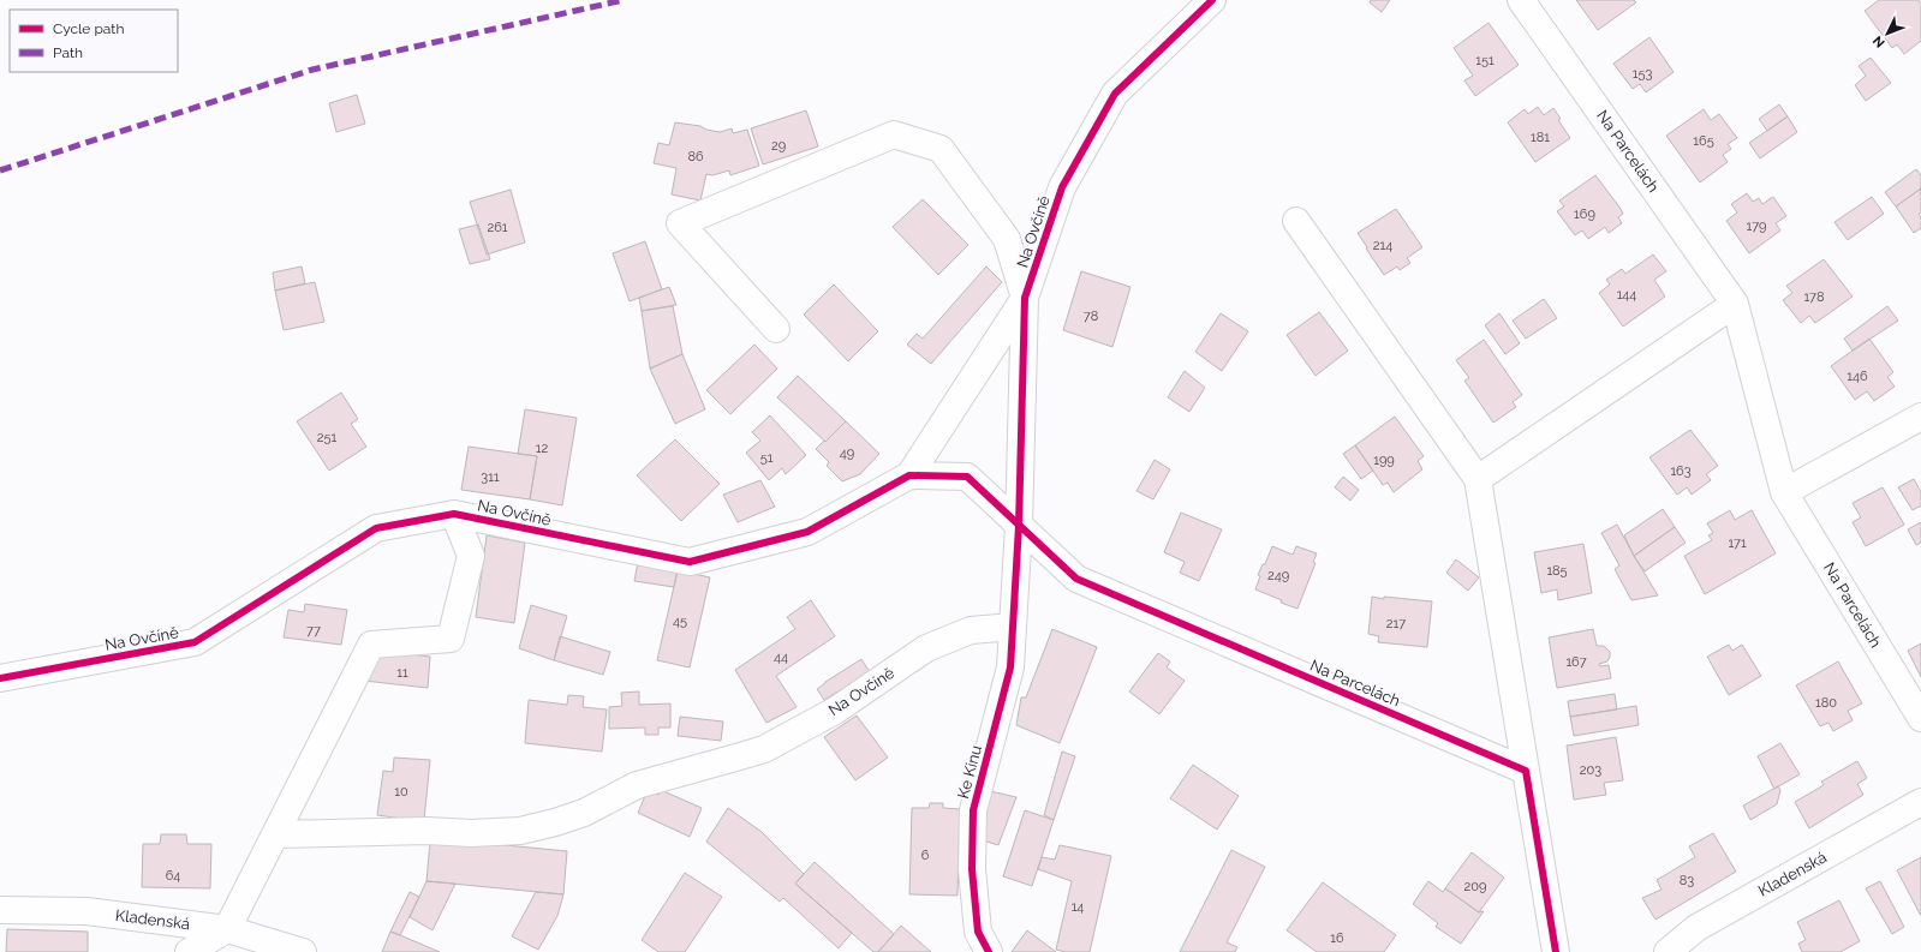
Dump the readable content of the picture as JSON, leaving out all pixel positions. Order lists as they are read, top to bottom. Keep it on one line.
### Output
{"streets":{"street":["Na Parcelách","Na Ovčíně","Ke Kinu","Kladenská"]},"crossings":[["Na Parcelách","Na Ovčíně"],["Na Ovčíně","Ke Kinu"],["Na Ovčíně","Kladenská"]],"house_numbers":["151","153","181","165","29","86","169","179","261","214","144","178","78","146","251","12","49","51","199","163","311","171","185","249","45","217","77","44","167","11","180","203","10","6","64","83","209","14","16"],"legend":["Cycle path","Path"],"north":"bottom left"}
